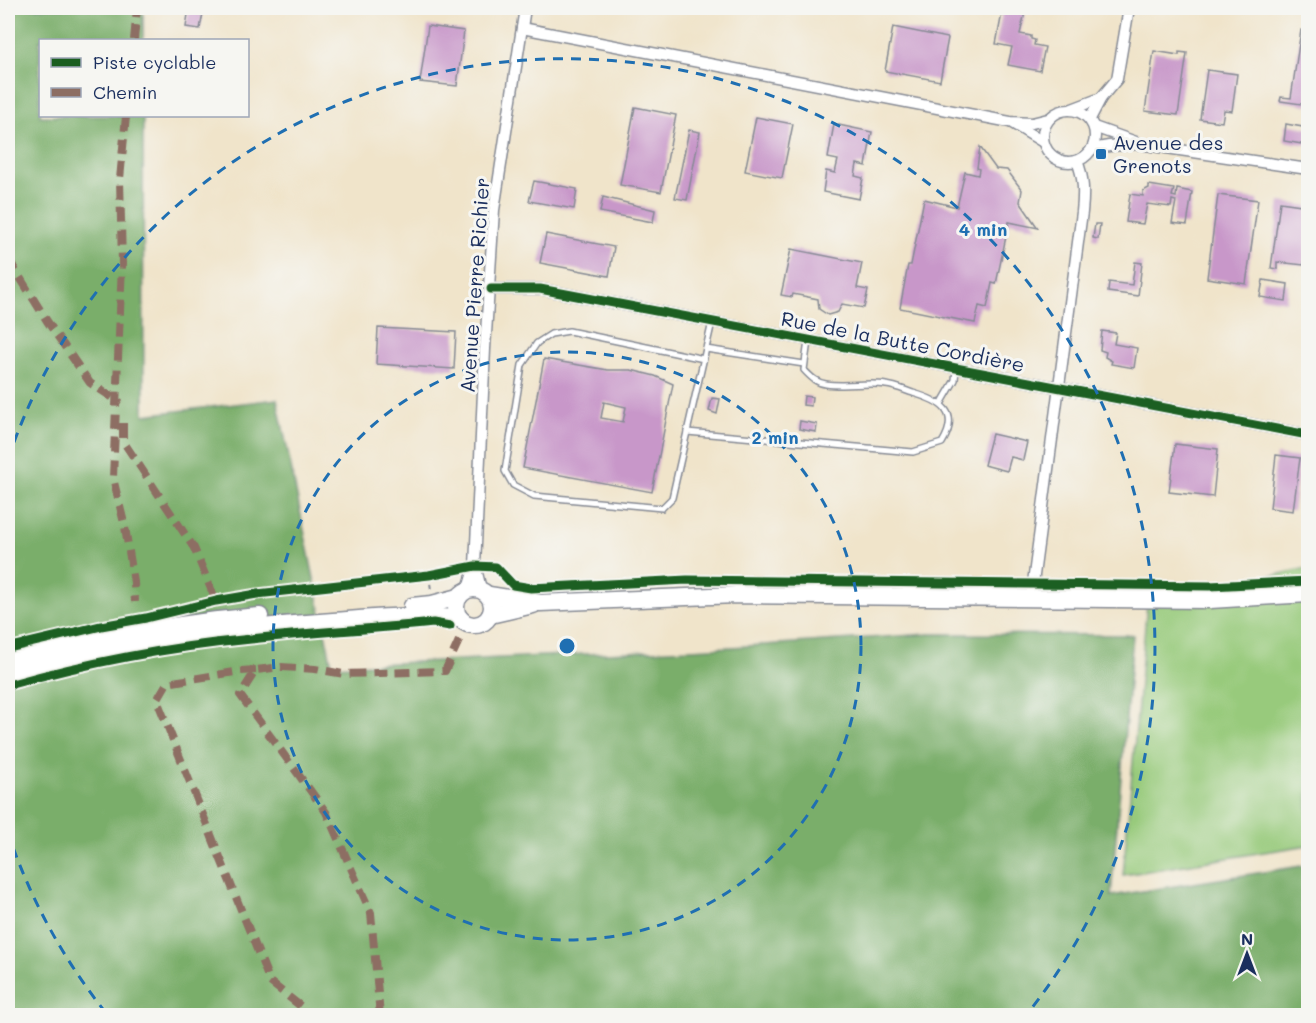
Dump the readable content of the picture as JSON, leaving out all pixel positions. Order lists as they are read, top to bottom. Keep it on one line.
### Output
{"streets":{"street":["Avenue Pierre Richier","Rue de la Butte Cordière"]},"crossings":[["Avenue Pierre Richier","Rue de la Butte Cordière"]],"places":{"transit":["Avenue des Grenots"]},"legend":["Piste cyclable","Chemin"],"north":"top","rings":["4 min","2 min"]}
